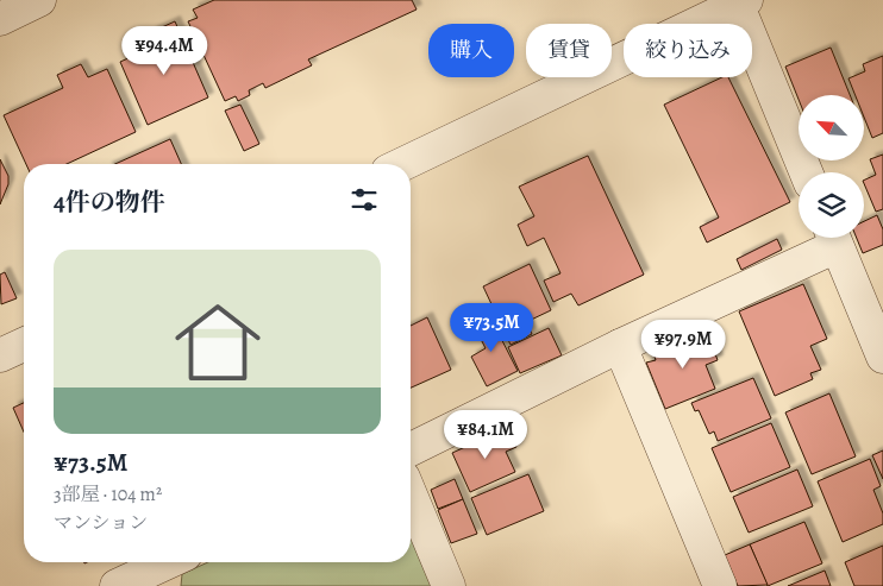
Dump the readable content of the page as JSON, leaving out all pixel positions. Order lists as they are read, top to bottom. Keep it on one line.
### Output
{"north":"top left","page":{"chip":["購入","賃貸","絞り込み"],"price":["¥94.4M","¥73.5M","¥97.9M","¥84.1M"],"heading":"4件の物件","list":[{"name":"¥73.5M","note":"3部屋 · 104 m² · マンション"}]}}
